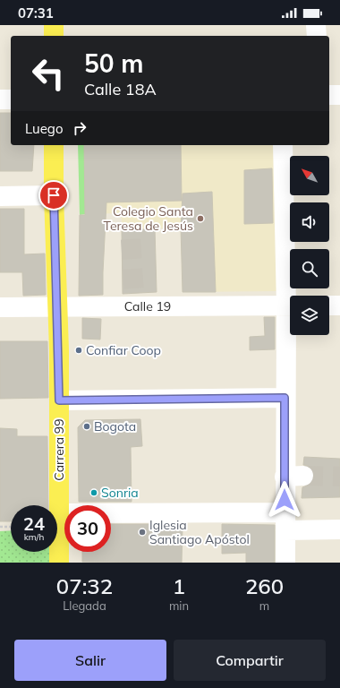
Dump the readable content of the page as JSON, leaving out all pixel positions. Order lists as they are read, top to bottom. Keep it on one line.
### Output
{"streets":{"main road":["Carrera 99"],"street":["Calle 19"]},"crossings":[["Calle 19","Carrera 99"]],"places":["Colegio Santa Teresa de Jesús","Confiar Coop","Bogota","Sonria","Iglesia Santiago Apóstol"],"north":"top left","page":{"status":"07:31","turn":["50 m","Calle 18A"],"then":"Luego","speed":"24 km/h","limit":"30","eta":["07:32","Llegada","1","min","260","m"],"buttons":["Salir","Compartir"]}}
